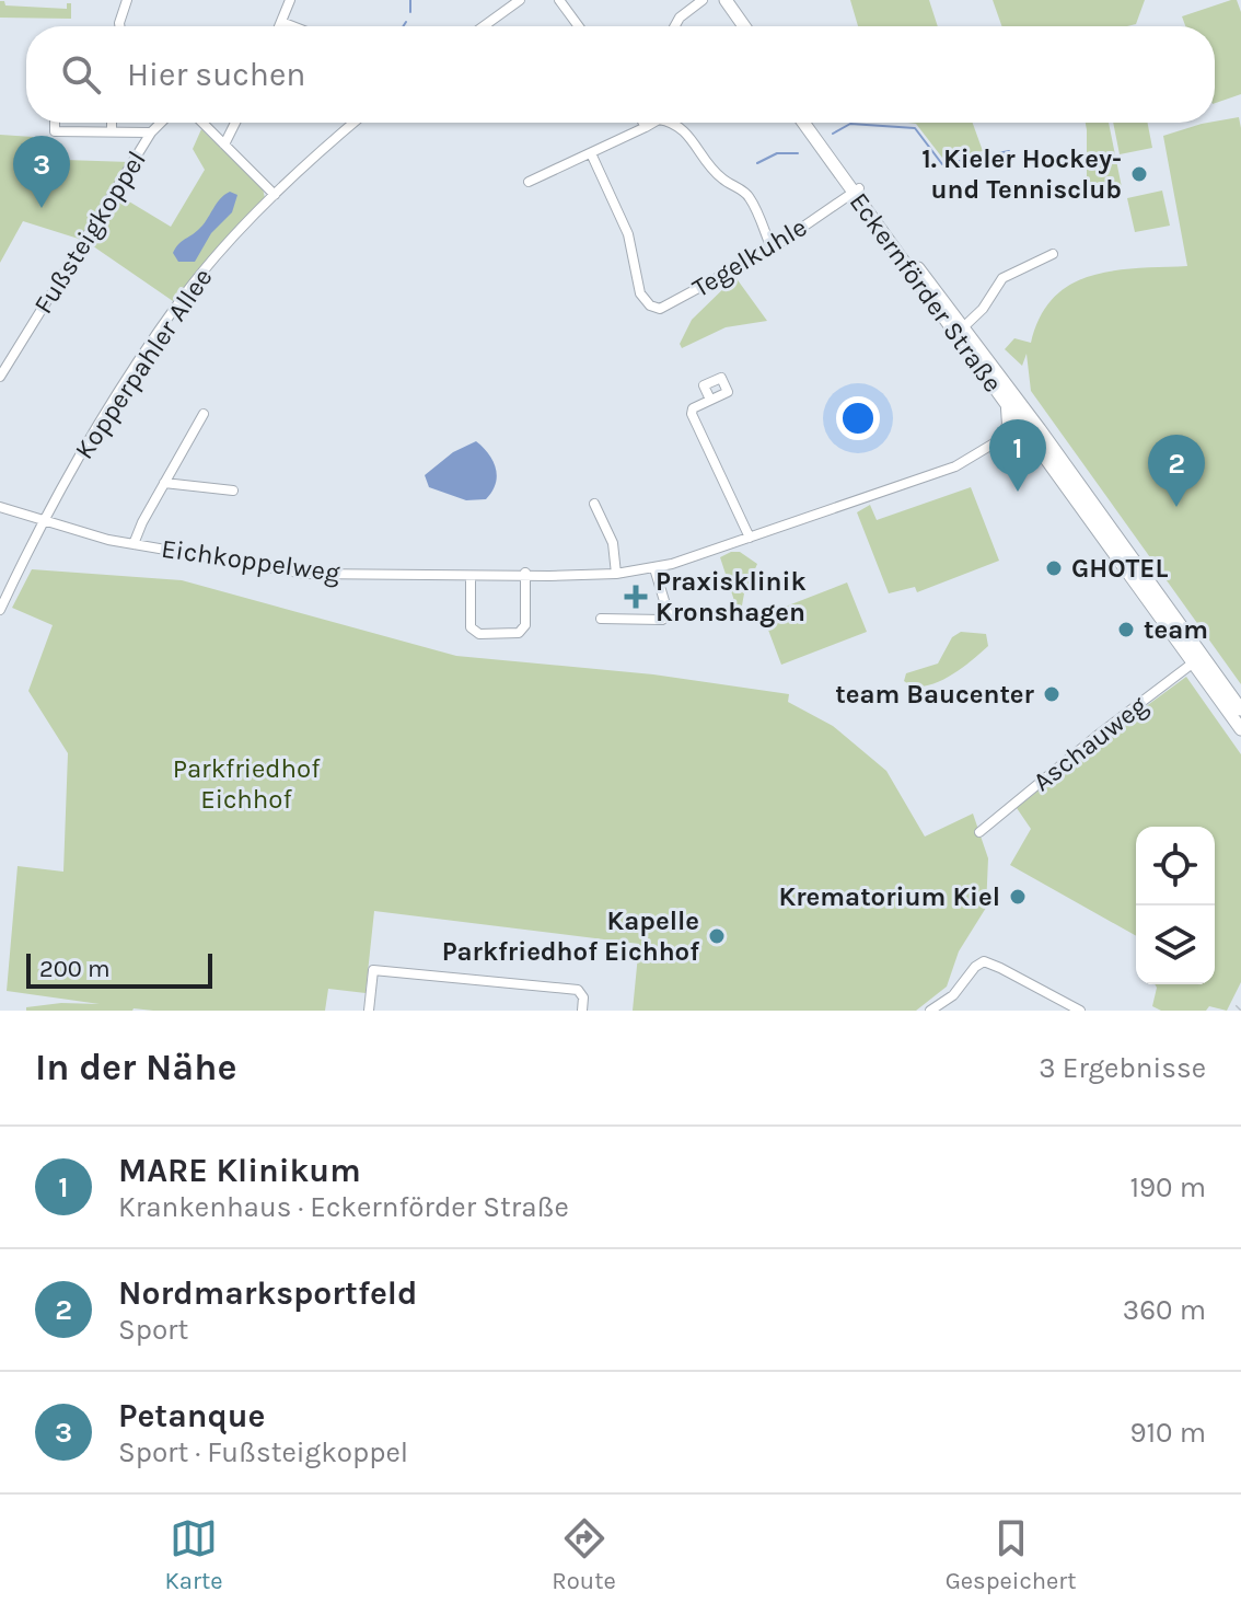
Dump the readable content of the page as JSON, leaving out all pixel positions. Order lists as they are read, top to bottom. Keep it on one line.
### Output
{"streets":{"main road":["Eckernförder Straße"],"street":["Fußsteigkoppel","Tegelkuhle","Kopperpahler Allee","Eichkoppelweg","Aschauweg"]},"crossings":[["Tegelkuhle","Eckernförder Straße"],["Eckernförder Straße","Eichkoppelweg"],["Eckernförder Straße","Aschauweg"],["Kopperpahler Allee","Eichkoppelweg"]],"parks":["Parkfriedhof Eichhof"],"places":{"other":["1. Kieler Hockey- und Tennisclub","GHOTEL","team","team Baucenter","Krematorium Kiel","Kapelle Parkfriedhof Eichhof"],"health":["Praxisklinik Kronshagen"]},"scale_bar":"200 m","page":{"search":"Hier suchen","pins":["3","1","2"],"scale":"200 m","heading":["In der Nähe","3 Ergebnisse"],"list":[{"mark":"1","name":"MARE Klinikum","note":"Krankenhaus · Eckernförder Straße","value":"190 m"},{"mark":"2","name":"Nordmarksportfeld","note":"Sport","value":"360 m"},{"mark":"3","name":"Petanque","note":"Sport · Fußsteigkoppel","value":"910 m"}],"nav":["Karte","Route","Gespeichert"]}}
